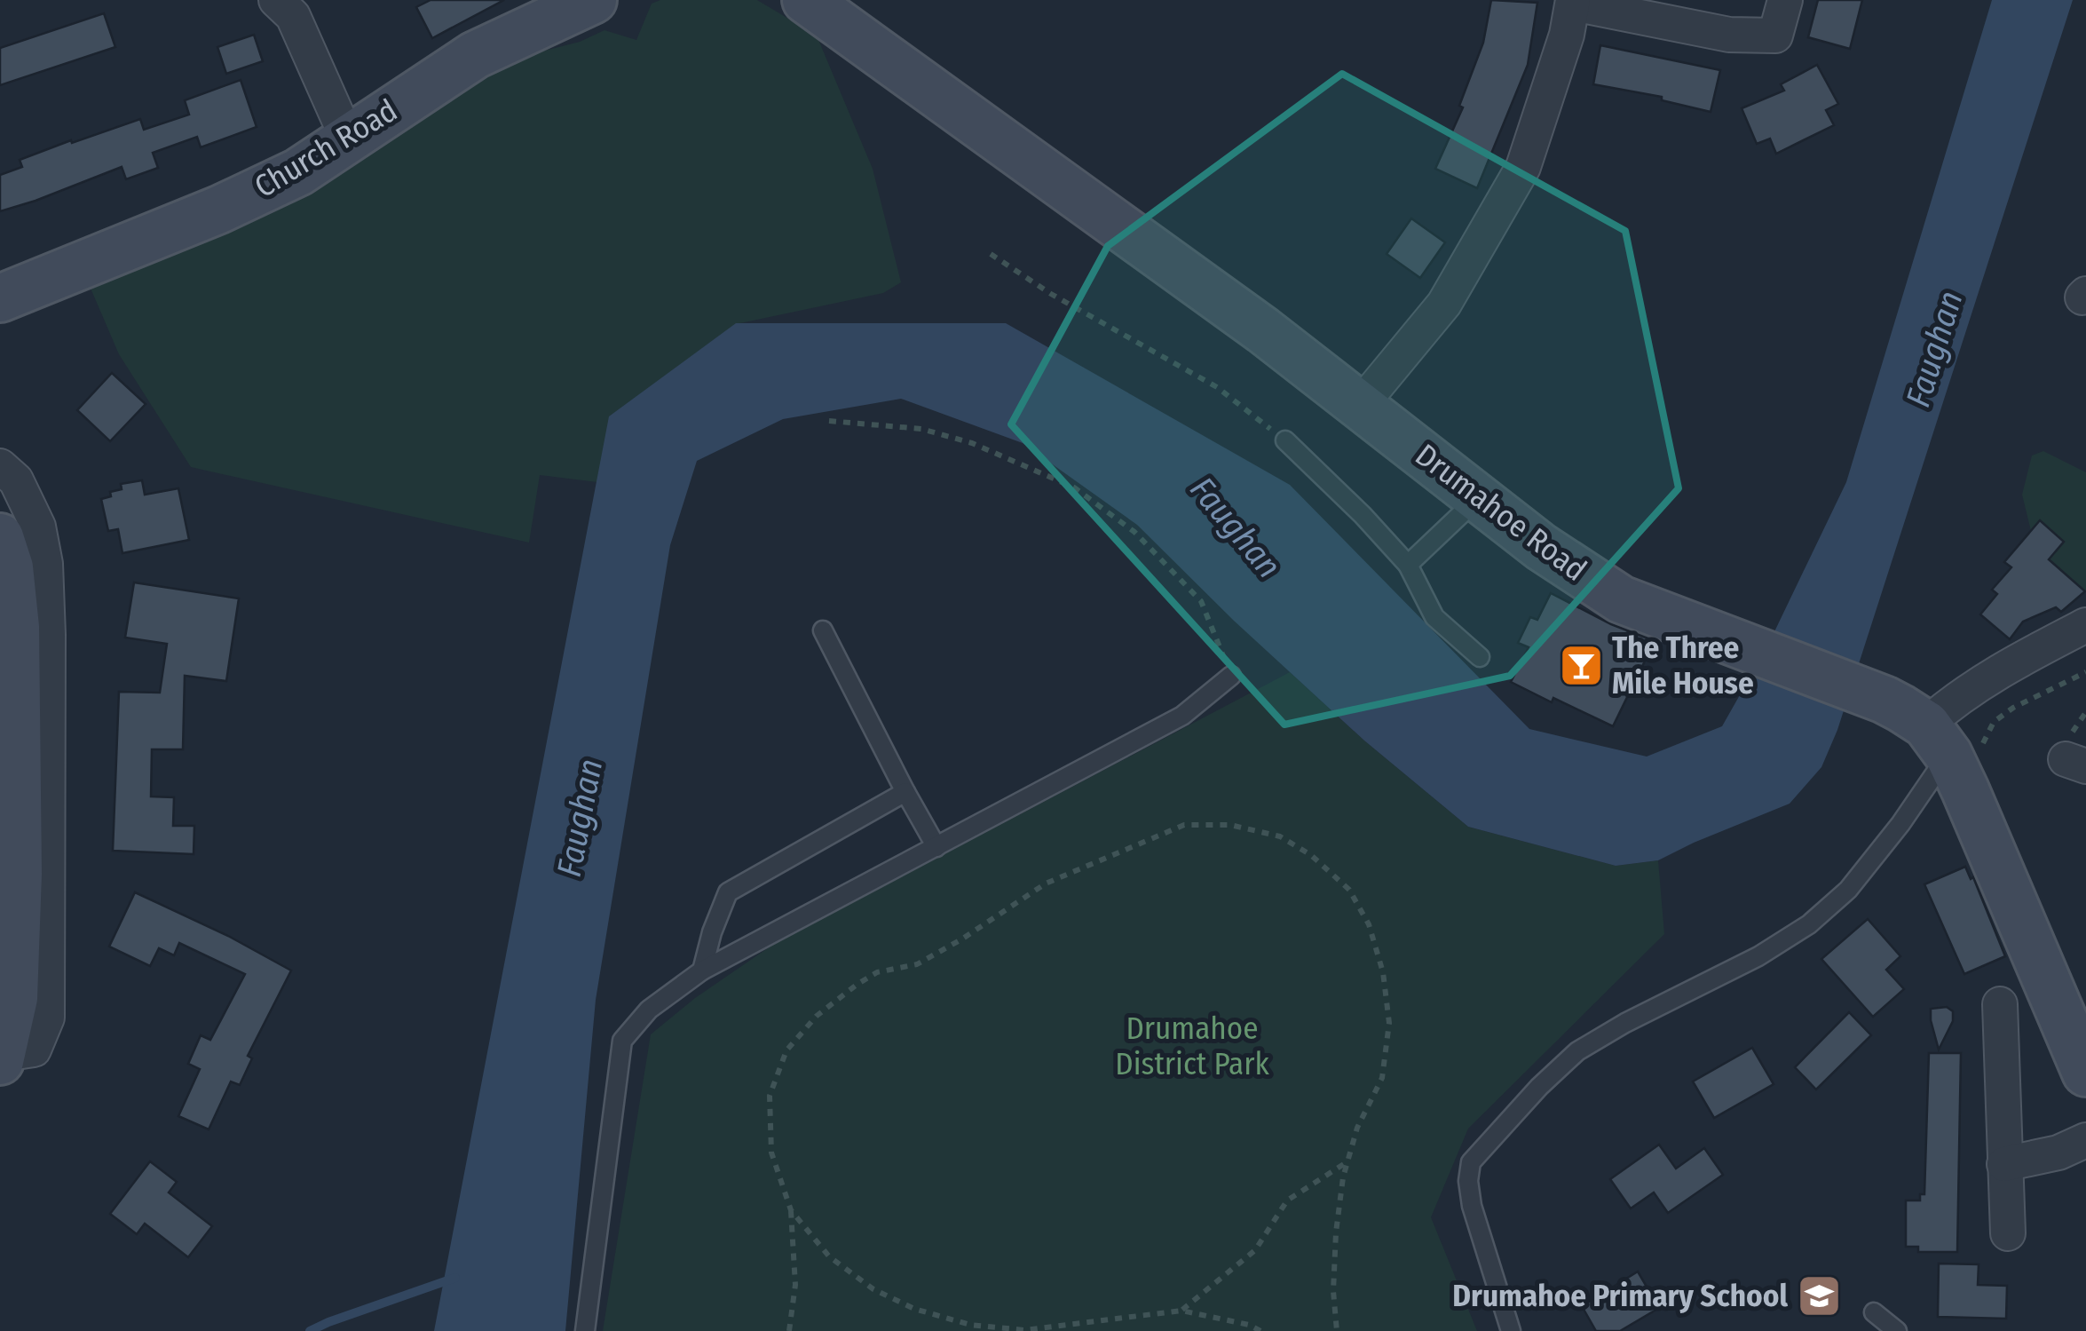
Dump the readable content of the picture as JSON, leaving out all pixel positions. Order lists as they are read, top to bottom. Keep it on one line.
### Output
{"streets":{"street":["Church Road","Drumahoe Road"]},"water":["Faughan"],"parks":["Drumahoe District Park"],"places":{"bar":["The Three Mile House"],"school or university":["Drumahoe Primary School"]}}
